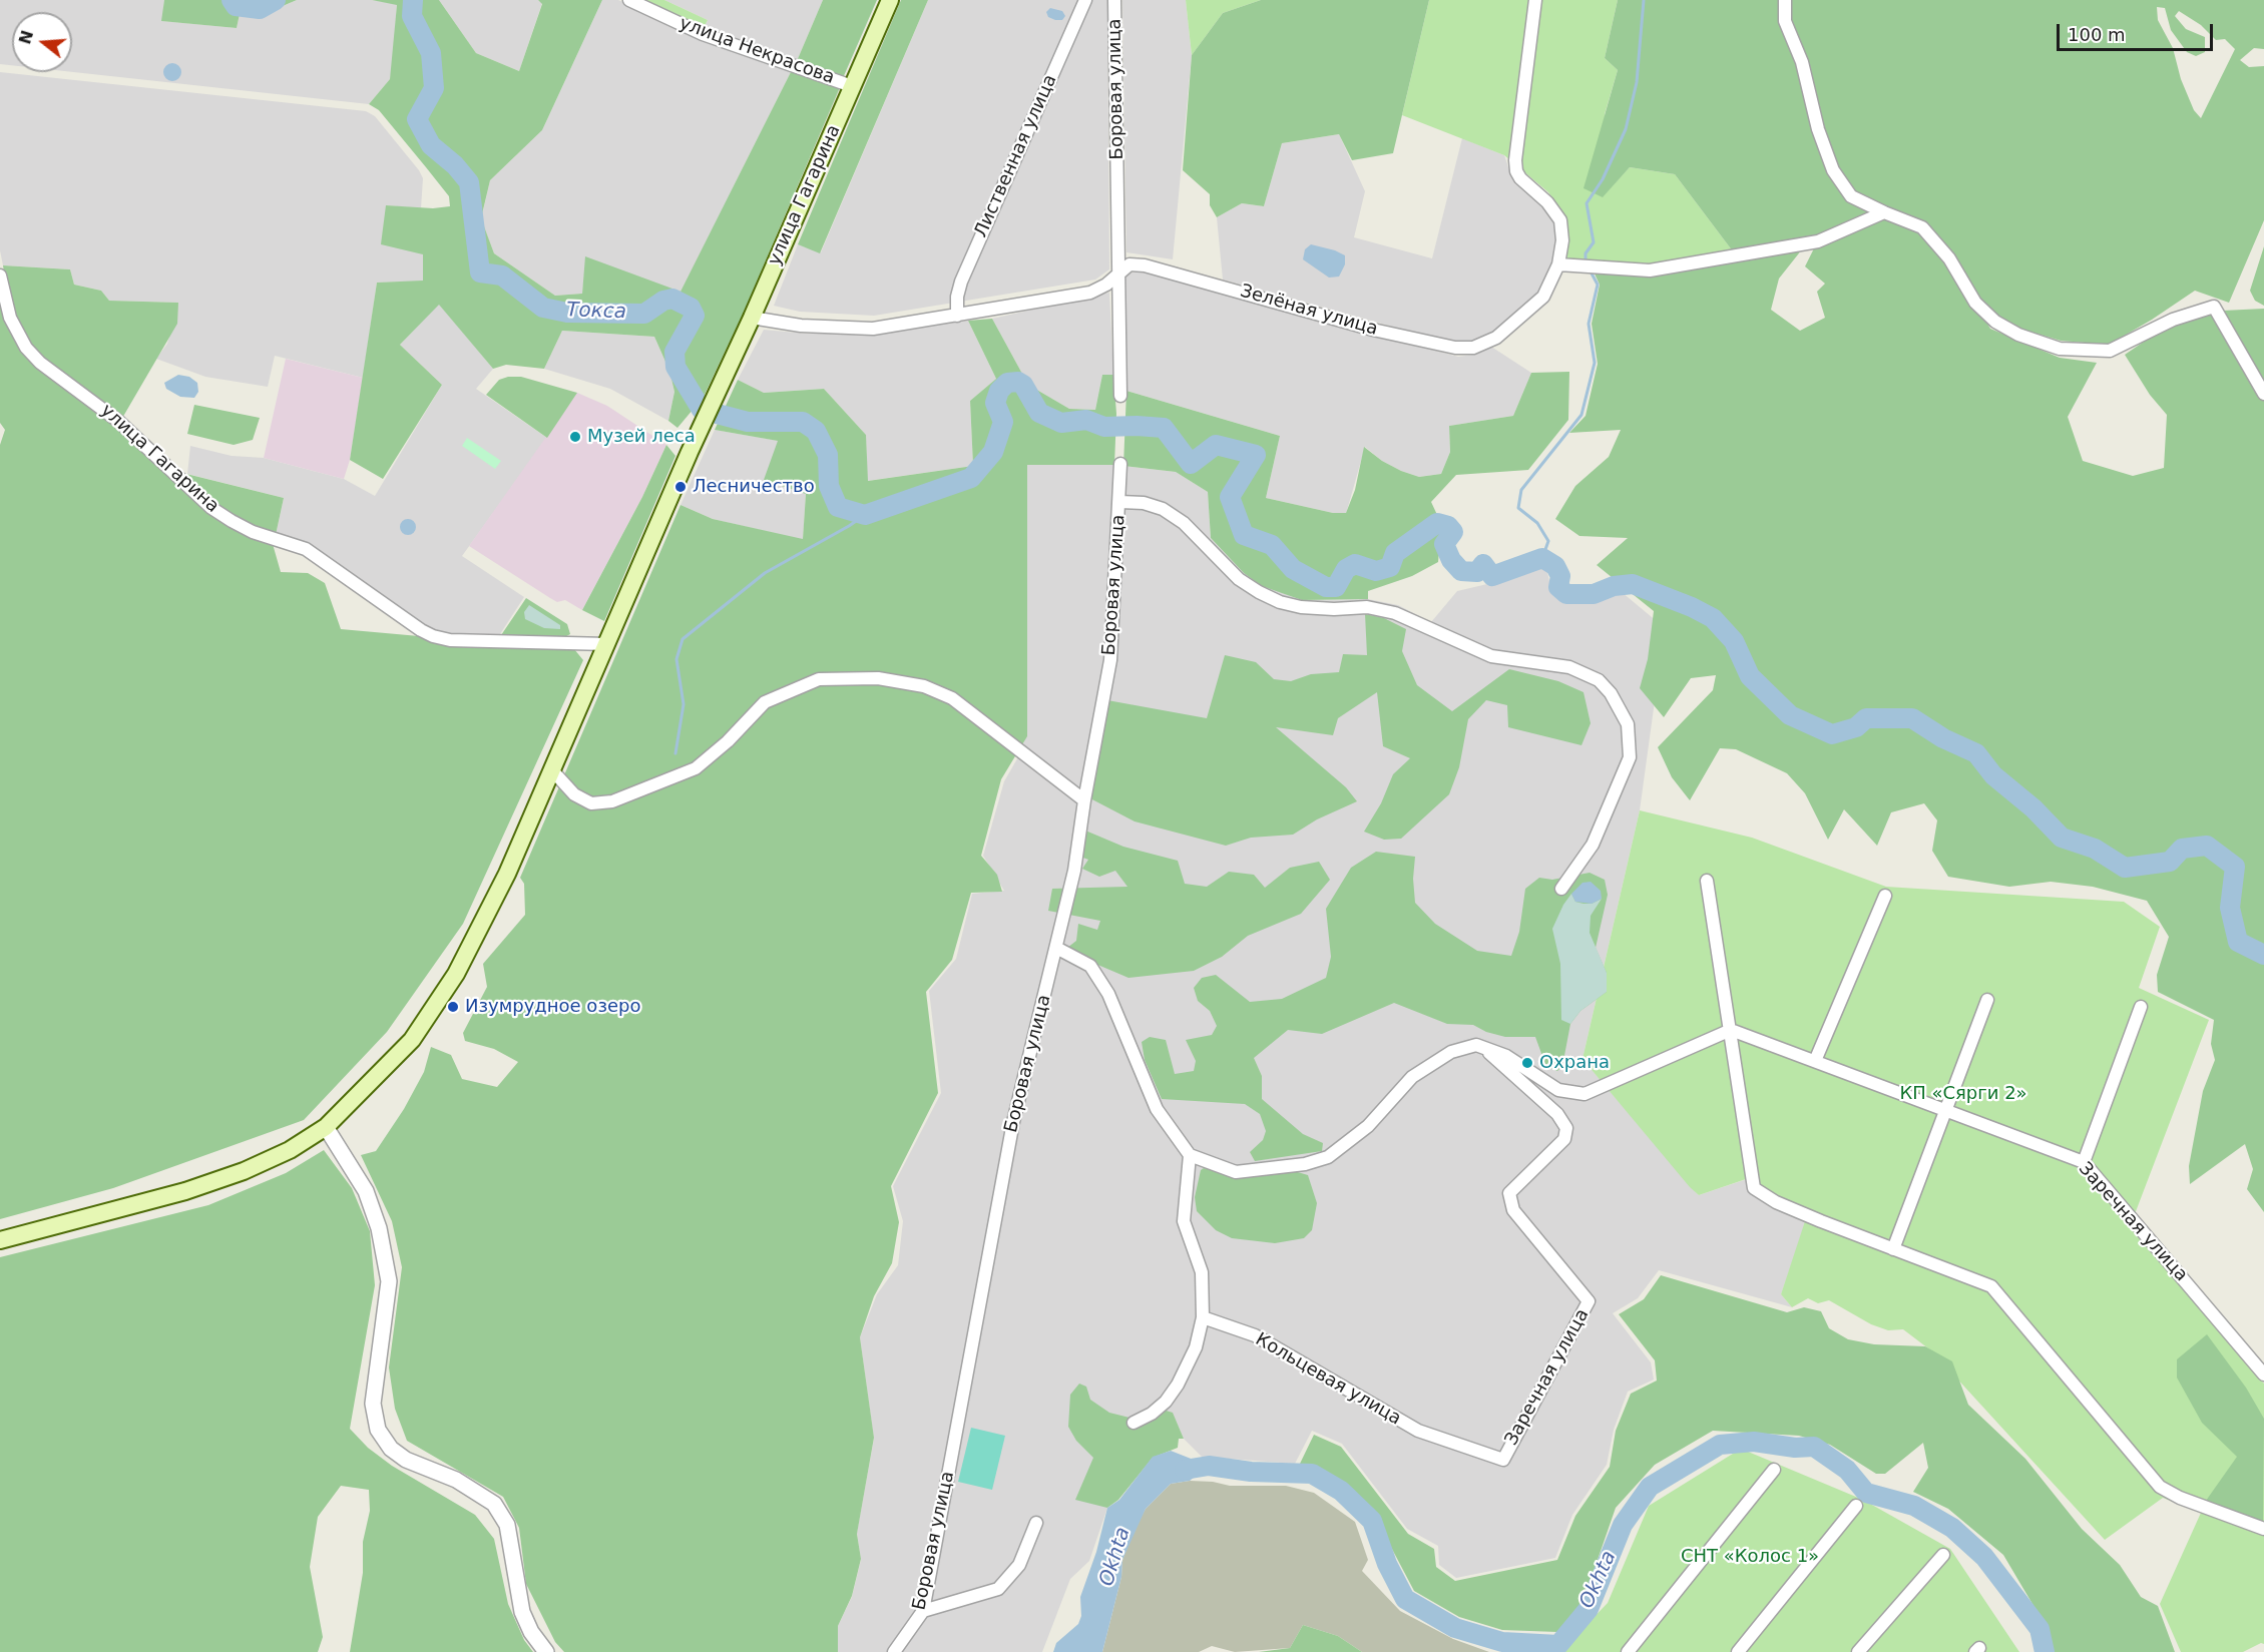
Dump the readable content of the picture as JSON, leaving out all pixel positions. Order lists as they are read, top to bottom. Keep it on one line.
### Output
{"streets":{"main road":["улица Гагарина"],"street":["улица Некрасова","Боровая улица","Лиственная улица","Зелёная улица","Заречная улица","Кольцевая улица"]},"crossings":[["улица Некрасова","улица Гагарина"],["Боровая улица","Зелёная улица"],["Лиственная улица","Зелёная улица"],["улица Гагарина","Зелёная улица"],["Заречная улица","Кольцевая улица"]],"water":["Токса","Okhta"],"parks":["КП «Сярги 2»","СНТ «Колос 1»"],"places":["Музей леса","Лесничество","Изумрудное озеро","Охрана"],"scale_bar":"100 m","north":"left"}
